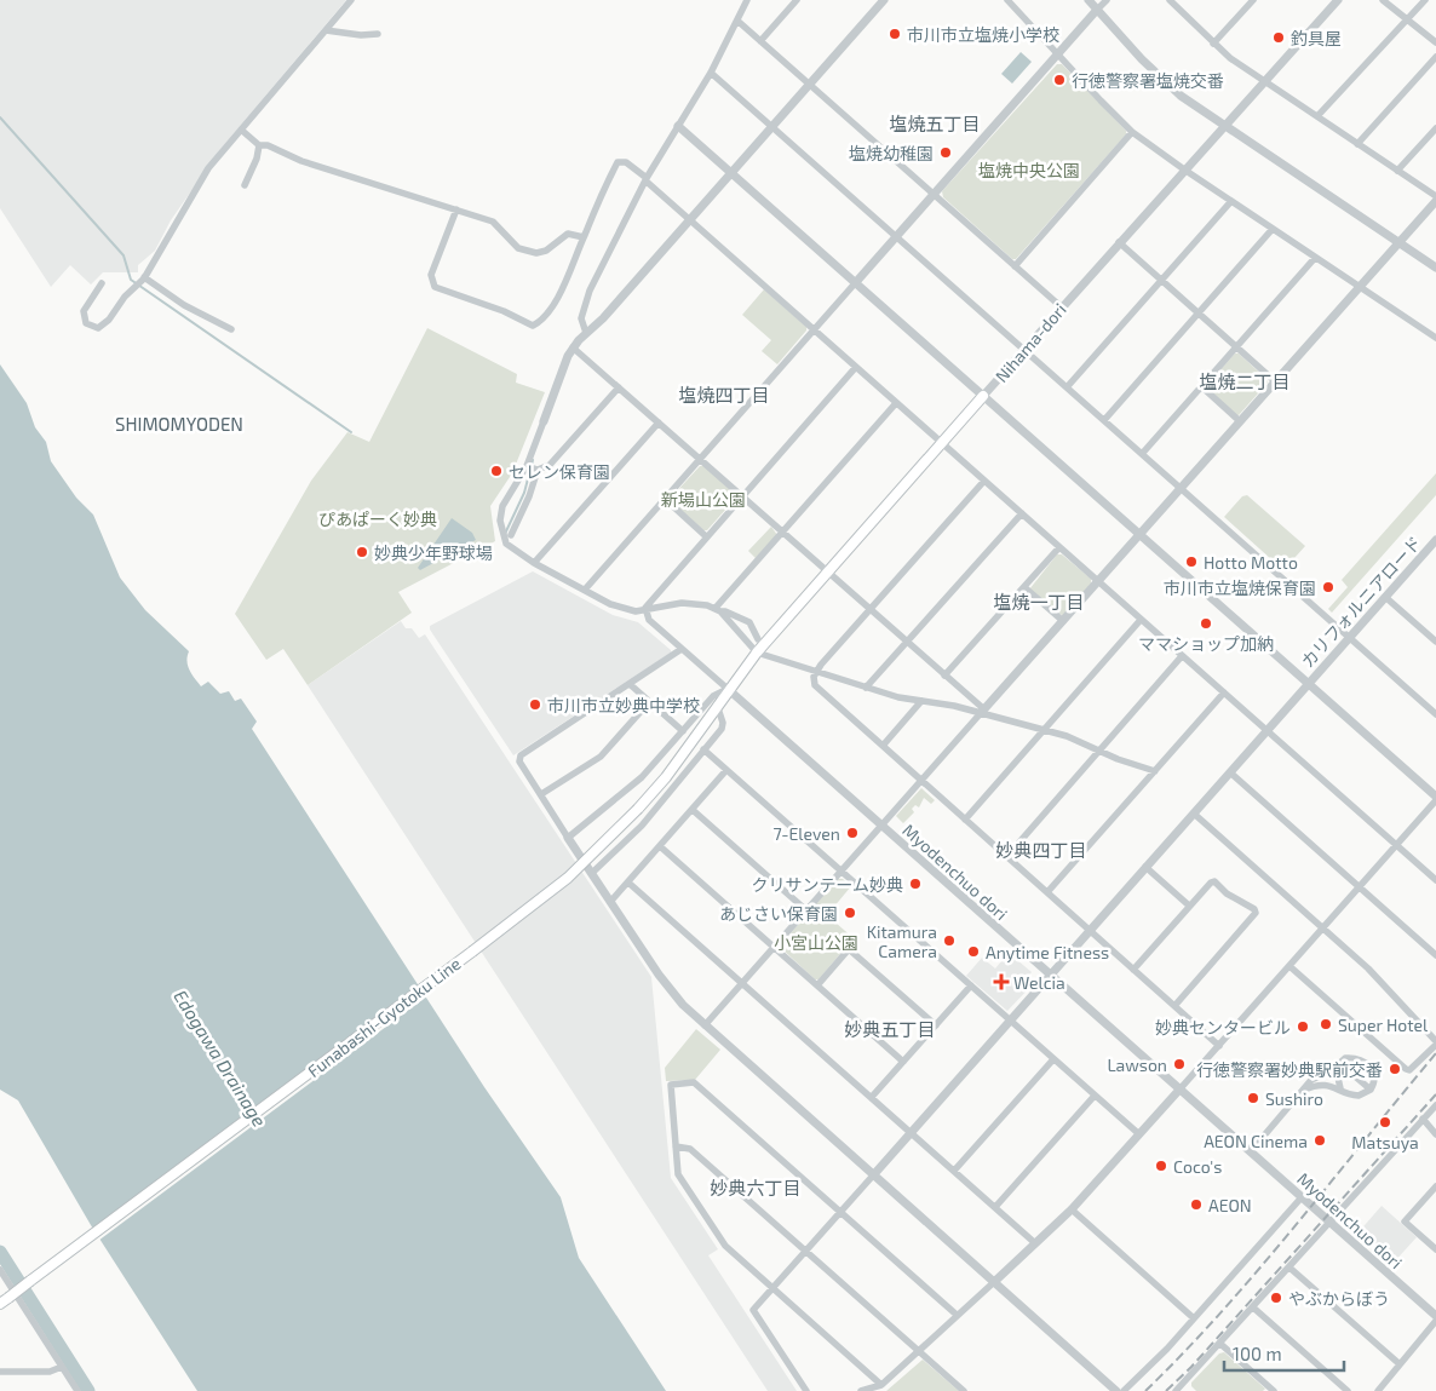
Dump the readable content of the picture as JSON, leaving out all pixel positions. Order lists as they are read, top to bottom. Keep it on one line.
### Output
{"streets":{"main road":["Nihama-dori","Funabashi-Gyotoku Line"],"street":["カリフォルニアロード","Myodenchuo dori"]},"crossings":[["Nihama-dori","Myodenchuo dori"],["Nihama-dori","Funabashi-Gyotoku Line"],["カリフォルニアロード","Myodenchuo dori"],["Myodenchuo dori","Funabashi-Gyotoku Line"]],"districts":["塩焼五丁目","塩焼二丁目","塩焼四丁目","SHIMOMYODEN","塩焼一丁目","妙典四丁目","妙典五丁目","妙典六丁目"],"water":["Edogawa Drainage"],"parks":["塩焼中央公園","新場山公園","ぴあぱーく妙典","小宮山公園"],"places":{"other":["市川市立塩焼小学校","釣具屋","行徳警察署塩焼交番","塩焼幼稚園","セレン保育園","妙典少年野球場","Hotto Motto","市川市立塩焼保育園","ママショップ加納","市川市立妙典中学校","7-Eleven","クリサンテーム妙典","あじさい保育園","Kitamura Camera","Anytime Fitness","Super Hotel","妙典センタービル","Lawson","行徳警察署妙典駅前交番","Sushiro","Matsuya","AEON Cinema","Coco's","AEON","やぶからぼう"],"health":["Welcia"]},"scale_bar":"100 m"}
